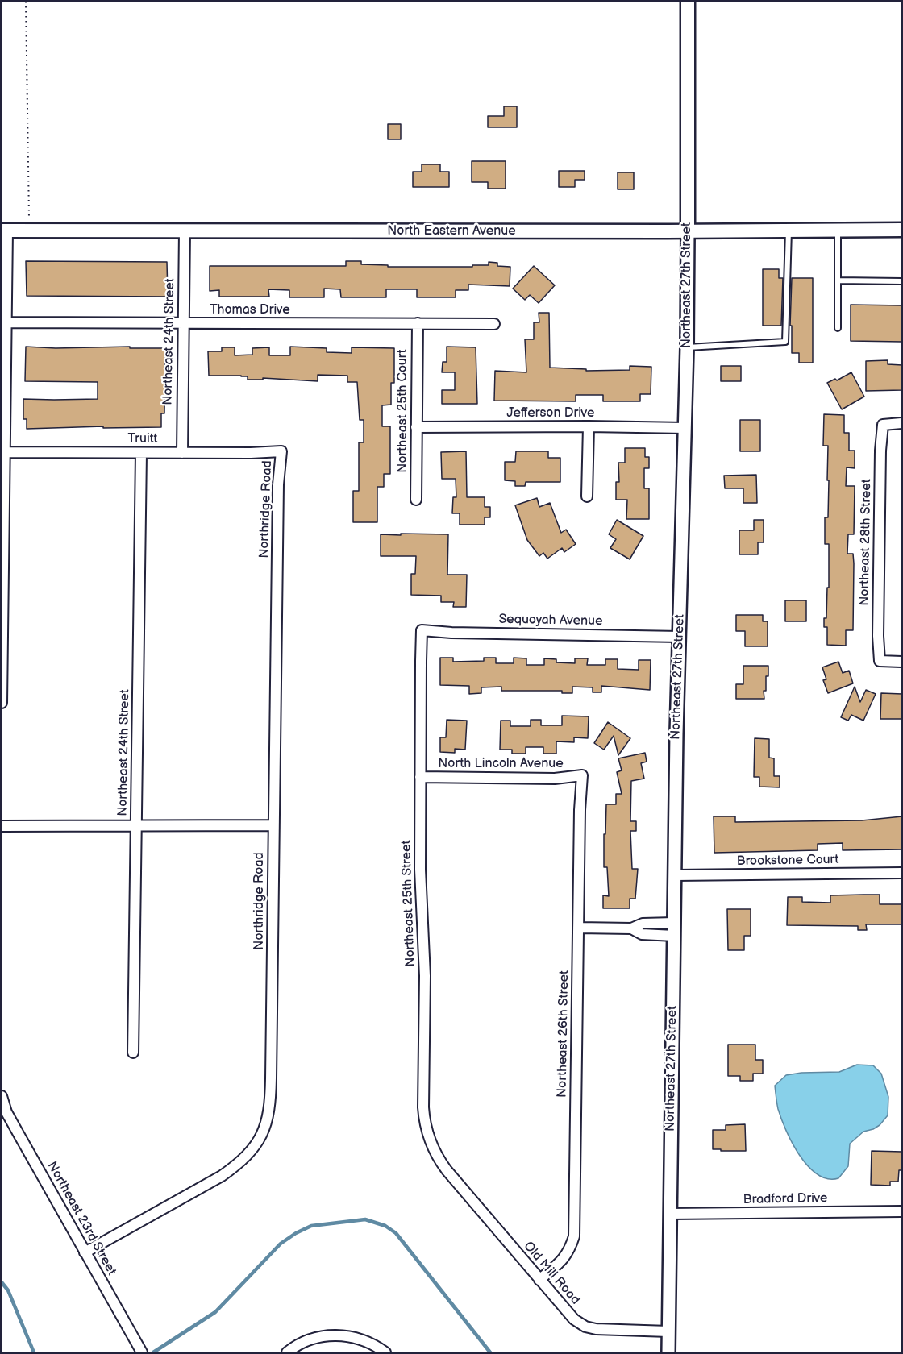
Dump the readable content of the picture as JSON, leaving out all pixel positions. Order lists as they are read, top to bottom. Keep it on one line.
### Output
{"streets":{"main road":["North Eastern Avenue","Northeast 27th Street"],"street":["Thomas Drive","Northeast 24th Street","Northeast 25th Court","Jefferson Drive","Truitt","Northridge Road","Northeast 28th Street","Sequoyah Avenue","North Lincoln Avenue","Brookstone Court","Northeast 25th Street","Northeast 26th Street","Bradford Drive","Northeast 23rd Street","Old Mill Road"]},"crossings":[["North Eastern Avenue","Northeast 27th Street"],["North Eastern Avenue","Northeast 24th Street"],["Northeast 27th Street","Jefferson Drive"],["Northeast 27th Street","Sequoyah Avenue"],["Northeast 27th Street","Brookstone Court"],["Northeast 27th Street","Bradford Drive"],["Northeast 27th Street","Old Mill Road"],["Thomas Drive","Northeast 24th Street"],["Thomas Drive","Northeast 25th Court"],["Northeast 24th Street","Truitt"],["Northeast 25th Court","Jefferson Drive"],["Truitt","Northridge Road"],["Northridge Road","Northeast 23rd Street"],["Sequoyah Avenue","Northeast 25th Street"],["North Lincoln Avenue","Northeast 25th Street"],["North Lincoln Avenue","Northeast 26th Street"],["Northeast 25th Street","Old Mill Road"],["Northeast 26th Street","Old Mill Road"]]}
